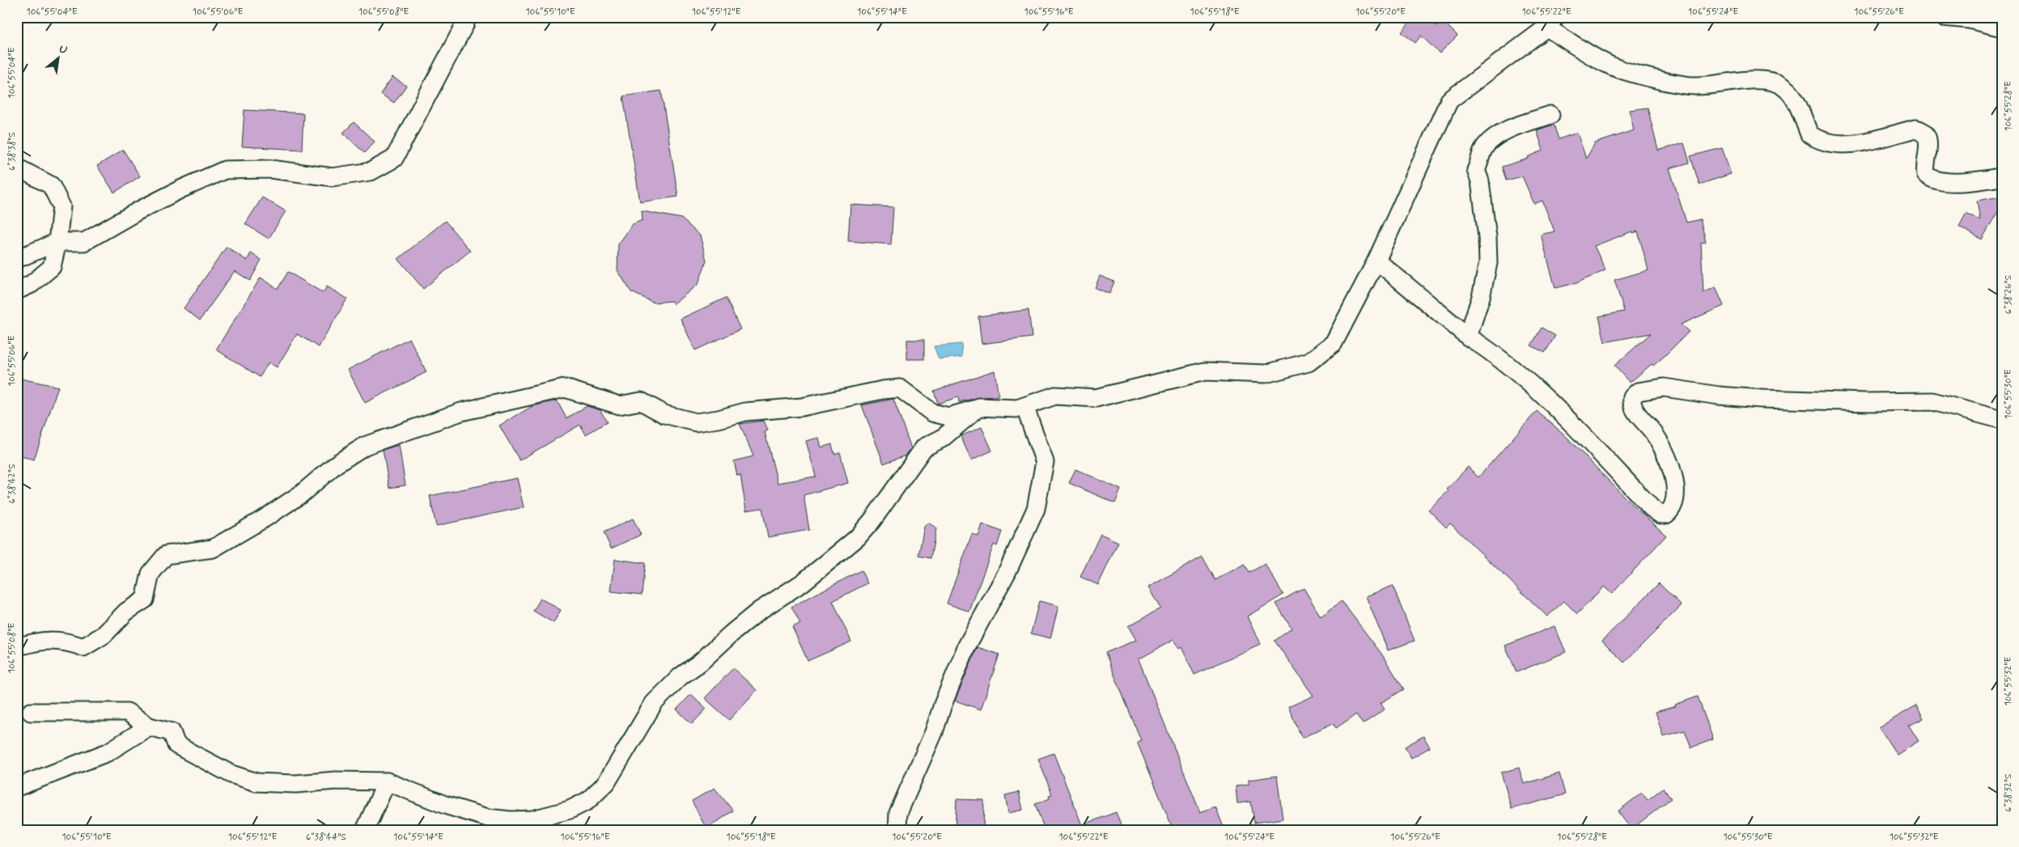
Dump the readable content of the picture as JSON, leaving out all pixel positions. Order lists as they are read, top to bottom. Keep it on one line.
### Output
{"north":"top right","coordinates":["106°55'04\"E","106°55'06\"E","106°55'08\"E","106°55'10\"E","106°55'12\"E","106°55'14\"E","106°55'16\"E","106°55'18\"E","106°55'20\"E","106°55'22\"E","106°55'24\"E","106°55'26\"E","106°55'28\"E","6°38'38\"S","6°38'26\"S","106°55'30\"E","6°38'42\"S","106°55'32\"E","6°38'32\"S","6°38'44\"S"]}
